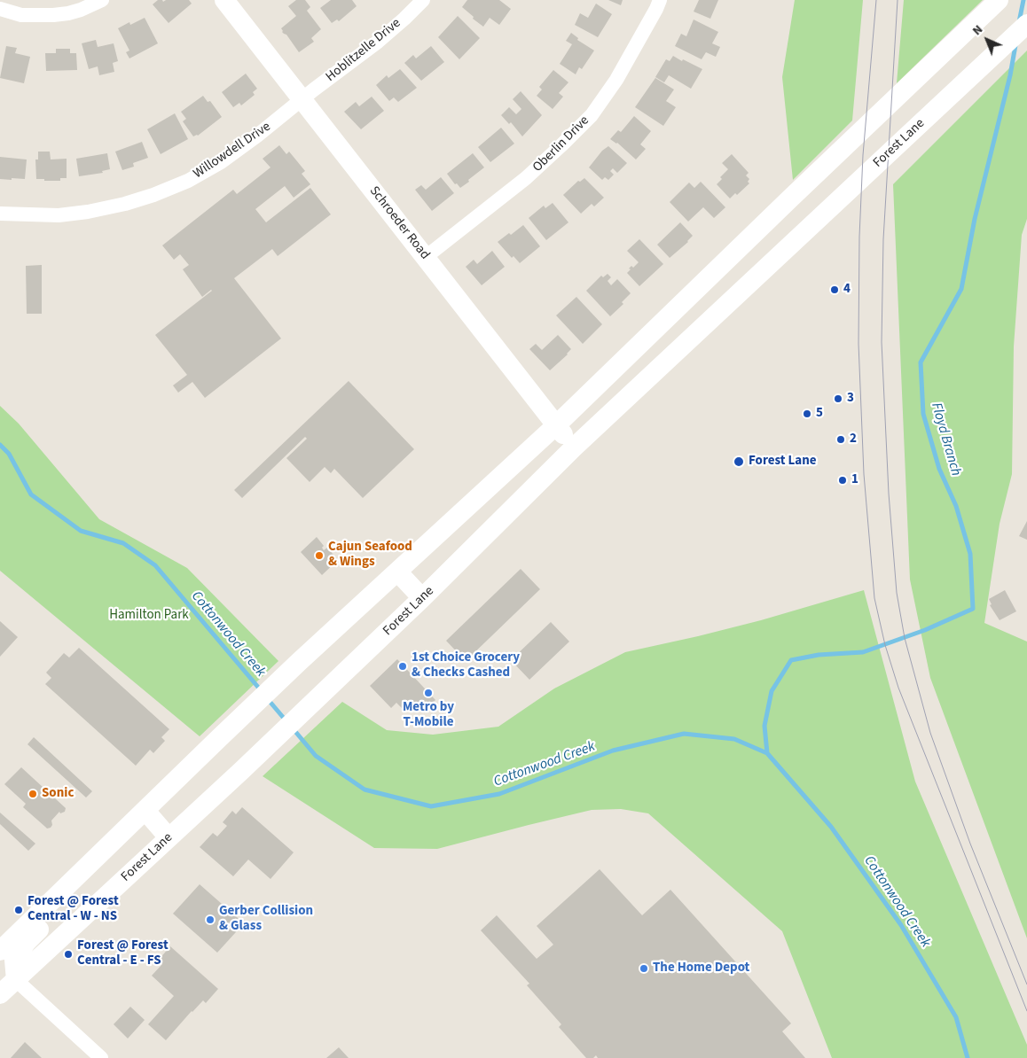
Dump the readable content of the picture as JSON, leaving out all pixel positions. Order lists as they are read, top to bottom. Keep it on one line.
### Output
{"streets":{"main road":["Forest Lane","Schroeder Road"],"street":["Hoblitzelle Drive","Oberlin Drive","Willowdell Drive"]},"crossings":[["Hoblitzelle Drive","Willowdell Drive"],["Hoblitzelle Drive","Schroeder Road"],["Forest Lane","Schroeder Road"],["Oberlin Drive","Schroeder Road"],["Willowdell Drive","Schroeder Road"]],"water":["Floyd Branch","Cottonwood Creek"],"parks":["Hamilton Park"],"places":["4","3","5","2","Forest Lane","1","Cajun Seafood & Wings","1st Choice Grocery & Checks Cashed","Metro by T-Mobile","Sonic","Forest @ Forest Central - W - NS","Gerber Collision & Glass","Forest @ Forest Central - E - FS","The Home Depot"],"north":"top left"}
